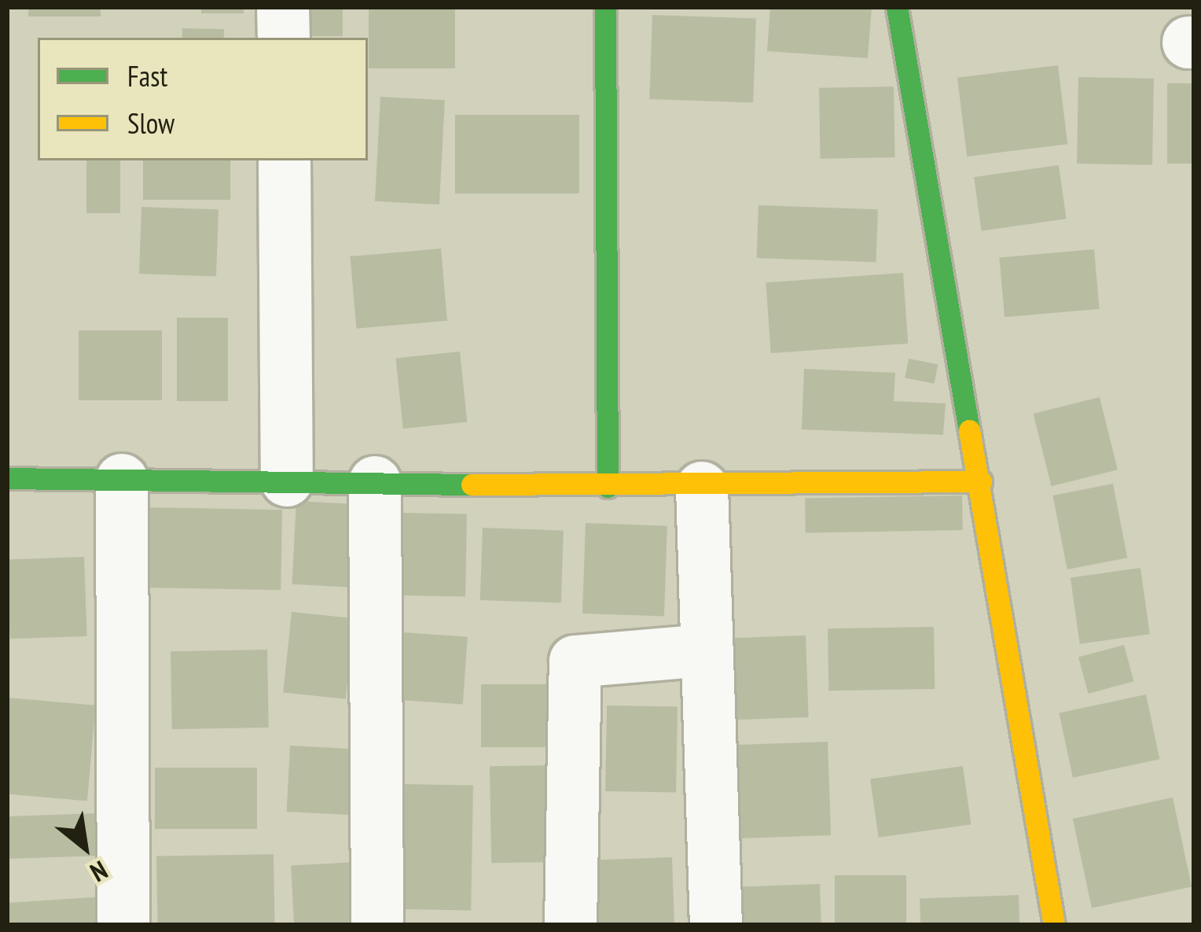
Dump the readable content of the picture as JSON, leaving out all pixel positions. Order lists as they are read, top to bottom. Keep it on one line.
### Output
{"legend":["Fast","Slow"],"north":"bottom right"}
